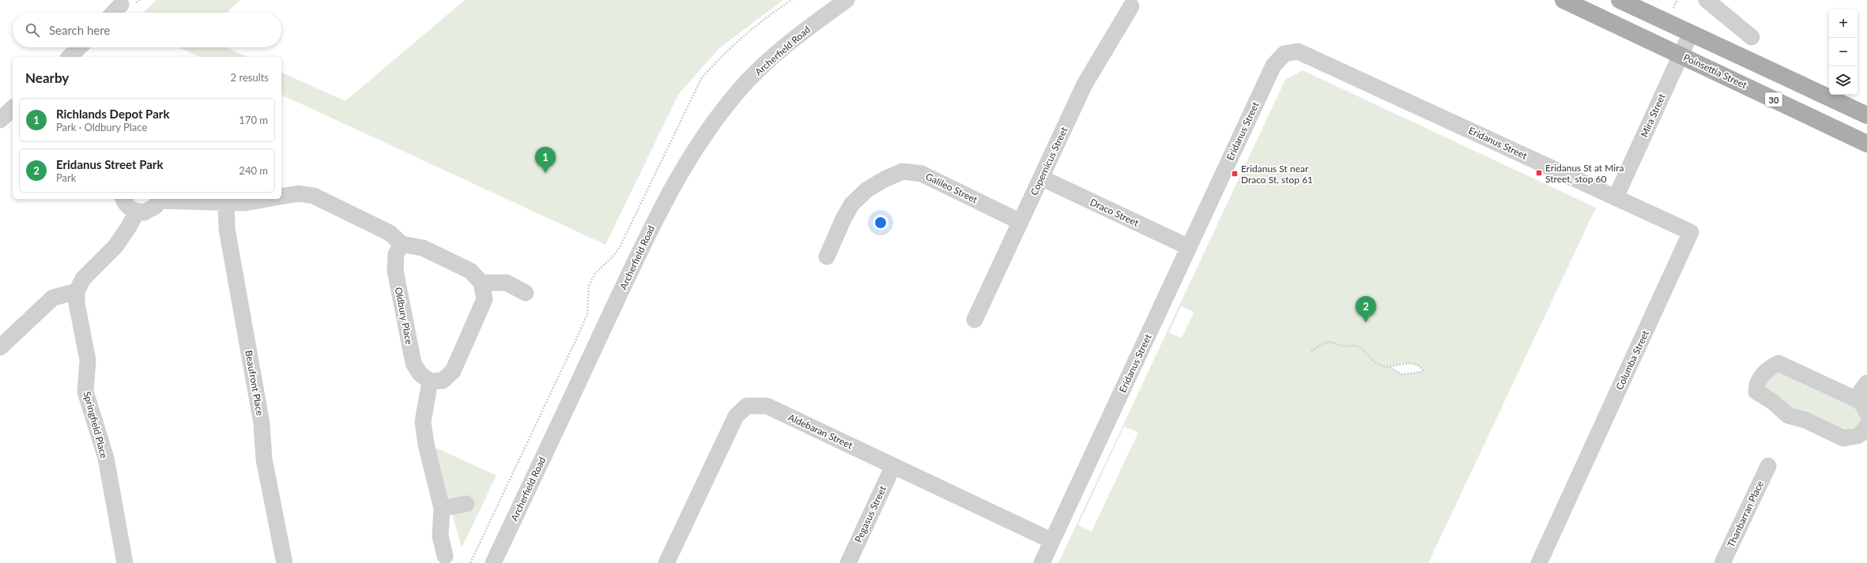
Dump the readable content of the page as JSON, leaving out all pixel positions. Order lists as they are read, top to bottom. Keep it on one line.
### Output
{"streets":{"main road":["Poinsettia Street","30"],"street":["Archerfield Road","Mira Street","Eridanus Street","Copernicus Street","Galileo Street","Draco Street","Oldbury Place","Columba Street","Beaufront Place","Springfield Place","Aldebaran Street","Pegasus Street","Thanbarran Place"]},"crossings":[["Poinsettia Street","Mira Street"],["Mira Street","Eridanus Street"],["Mira Street","Columba Street"],["Eridanus Street","Draco Street"],["Eridanus Street","Columba Street"],["Eridanus Street","Aldebaran Street"],["Copernicus Street","Galileo Street"],["Copernicus Street","Draco Street"],["Aldebaran Street","Pegasus Street"]],"places":{"transit":["Eridanus St at Mira Street, stop 60","Eridanus St near Draco St, stop 61"]},"page":{"map_buttons":["+","−"],"search":"Search here","heading":["Nearby","2 results"],"list":[{"mark":"1","name":"Richlands Depot Park","note":"Park · Oldbury Place","value":"170 m"},{"mark":"2","name":"Eridanus Street Park","note":"Park","value":"240 m"}],"pins":["1","2"]}}
